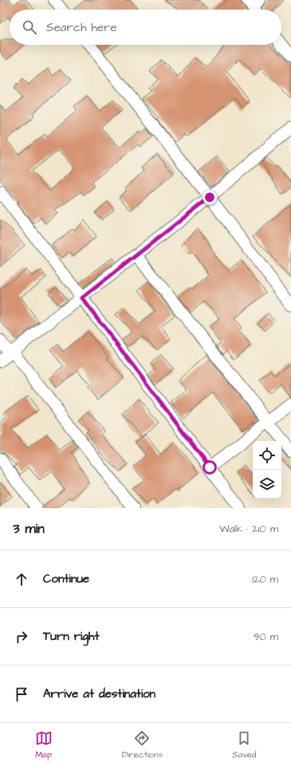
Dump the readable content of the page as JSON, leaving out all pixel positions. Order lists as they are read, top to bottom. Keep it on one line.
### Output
{"page":{"search":"Search here","heading":["3 min","Walk · 210 m"],"list":[["Continue","120 m"],["Turn right","90 m"],"Arrive at destination"],"nav":["Map","Directions","Saved"]}}
